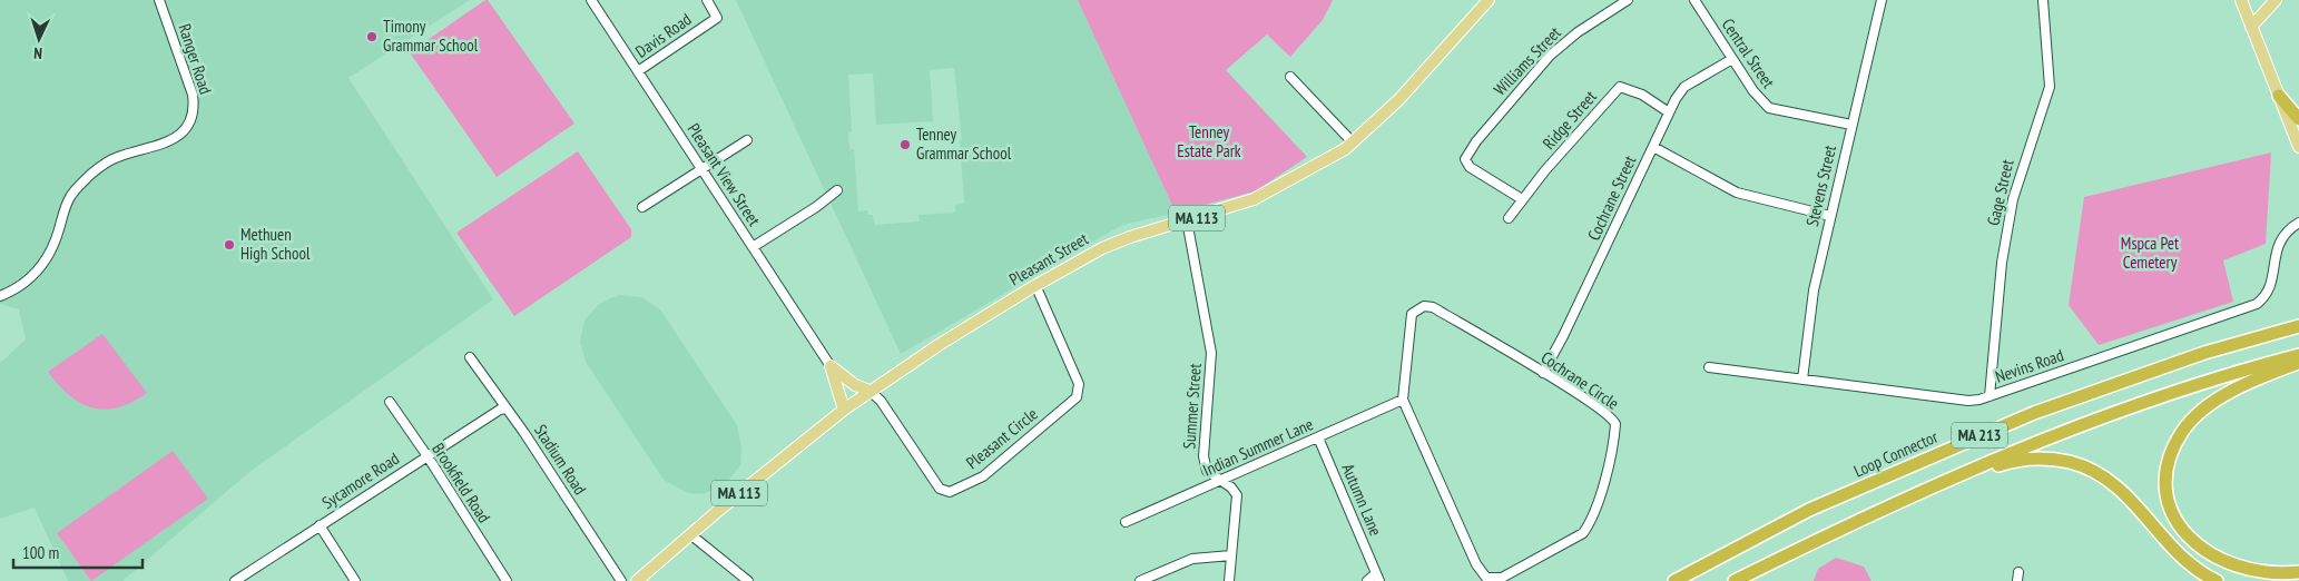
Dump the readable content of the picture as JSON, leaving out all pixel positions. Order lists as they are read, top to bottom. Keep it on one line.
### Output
{"streets":{"highway":["MA 213","Loop Connector"],"main road":["MA 113","Pleasant Street"],"street":["Davis Road","Central Street","Ranger Road","Williams Street","Ridge Street","Pleasant View Street","Stevens Street","Gage Street","Cochrane Street","Nevins Road","Cochrane Circle","Summer Street","Pleasant Circle","Indian Summer Lane","Stadium Road","Sycamore Road","Brookfield Road","Autumn Lane"]},"crossings":[["Davis Road","Pleasant View Street"],["Central Street","Stevens Street"],["Central Street","Cochrane Street"],["Williams Street","Ridge Street"],["Ridge Street","Cochrane Street"],["Stevens Street","Nevins Road"],["Gage Street","Nevins Road"],["Cochrane Street","Cochrane Circle"],["Pleasant Street","Summer Street"],["Pleasant Street","Pleasant Circle"],["Cochrane Circle","Indian Summer Lane"],["Summer Street","Indian Summer Lane"],["Indian Summer Lane","Autumn Lane"],["Stadium Road","Sycamore Road"],["Sycamore Road","Brookfield Road"]],"parks":["Tenney Estate Park","Mspca Pet Cemetery"],"places":["Timony Grammar School","Tenney Grammar School","Methuen High School"],"scale_bar":"100 m","north":"bottom"}
